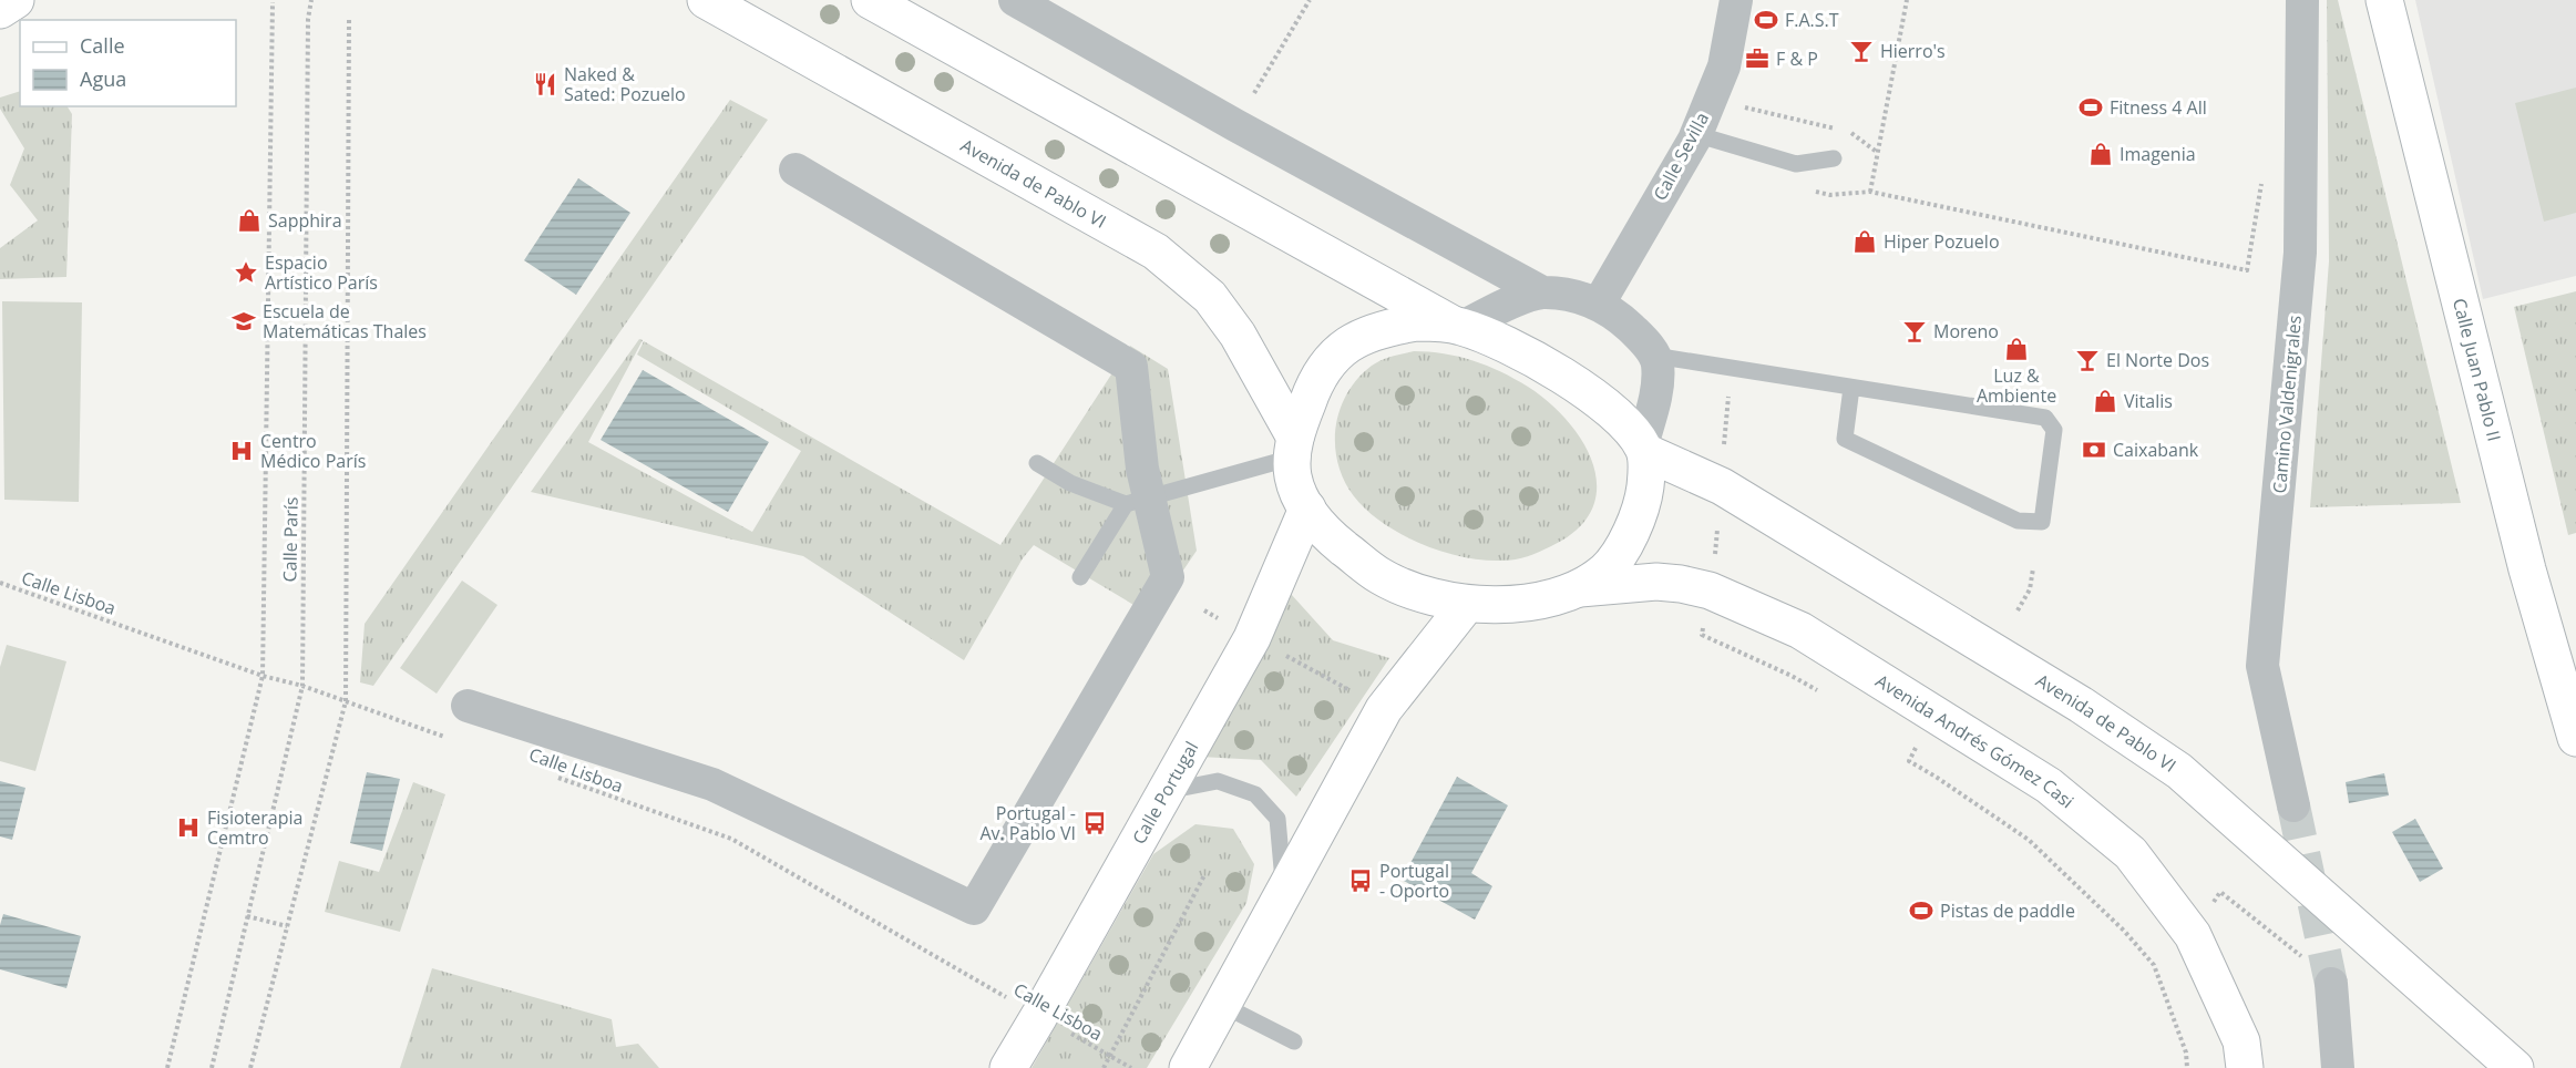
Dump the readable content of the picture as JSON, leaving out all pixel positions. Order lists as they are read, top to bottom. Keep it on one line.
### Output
{"streets":{"main road":["Avenida de Pablo VI","Calle Juan Pablo II","Avenida Andrés Gómez Casi","Calle Portugal"],"street":["Calle Sevilla","Camino Valdenigrales"],"path":["Calle París","Calle Lisboa"]},"crossings":[["Calle París","Calle Lisboa"],["Calle Lisboa","Calle Portugal"]],"places":{"sports":["F.A.S.T","Fitness 4 All","Pistas de paddle"],"bar":["Hierro's","Moreno","El Norte Dos"],"office":["F & P"],"restaurant":["Naked & Sated: Pozuelo"],"shop":["Imagenia","Sapphira","Hiper Pozuelo","Luz & Ambiente","Vitalis"],"place":["Espacio Artístico París"],"school or university":["Escuela de Matemáticas Thales"],"bank":["Caixabank"],"hospital":["Centro Médico París","Fisioterapia Cemtro"],"bus stop":["Portugal - Av. Pablo VI","Portugal - Oporto"]},"legend":["Calle","Agua"]}
